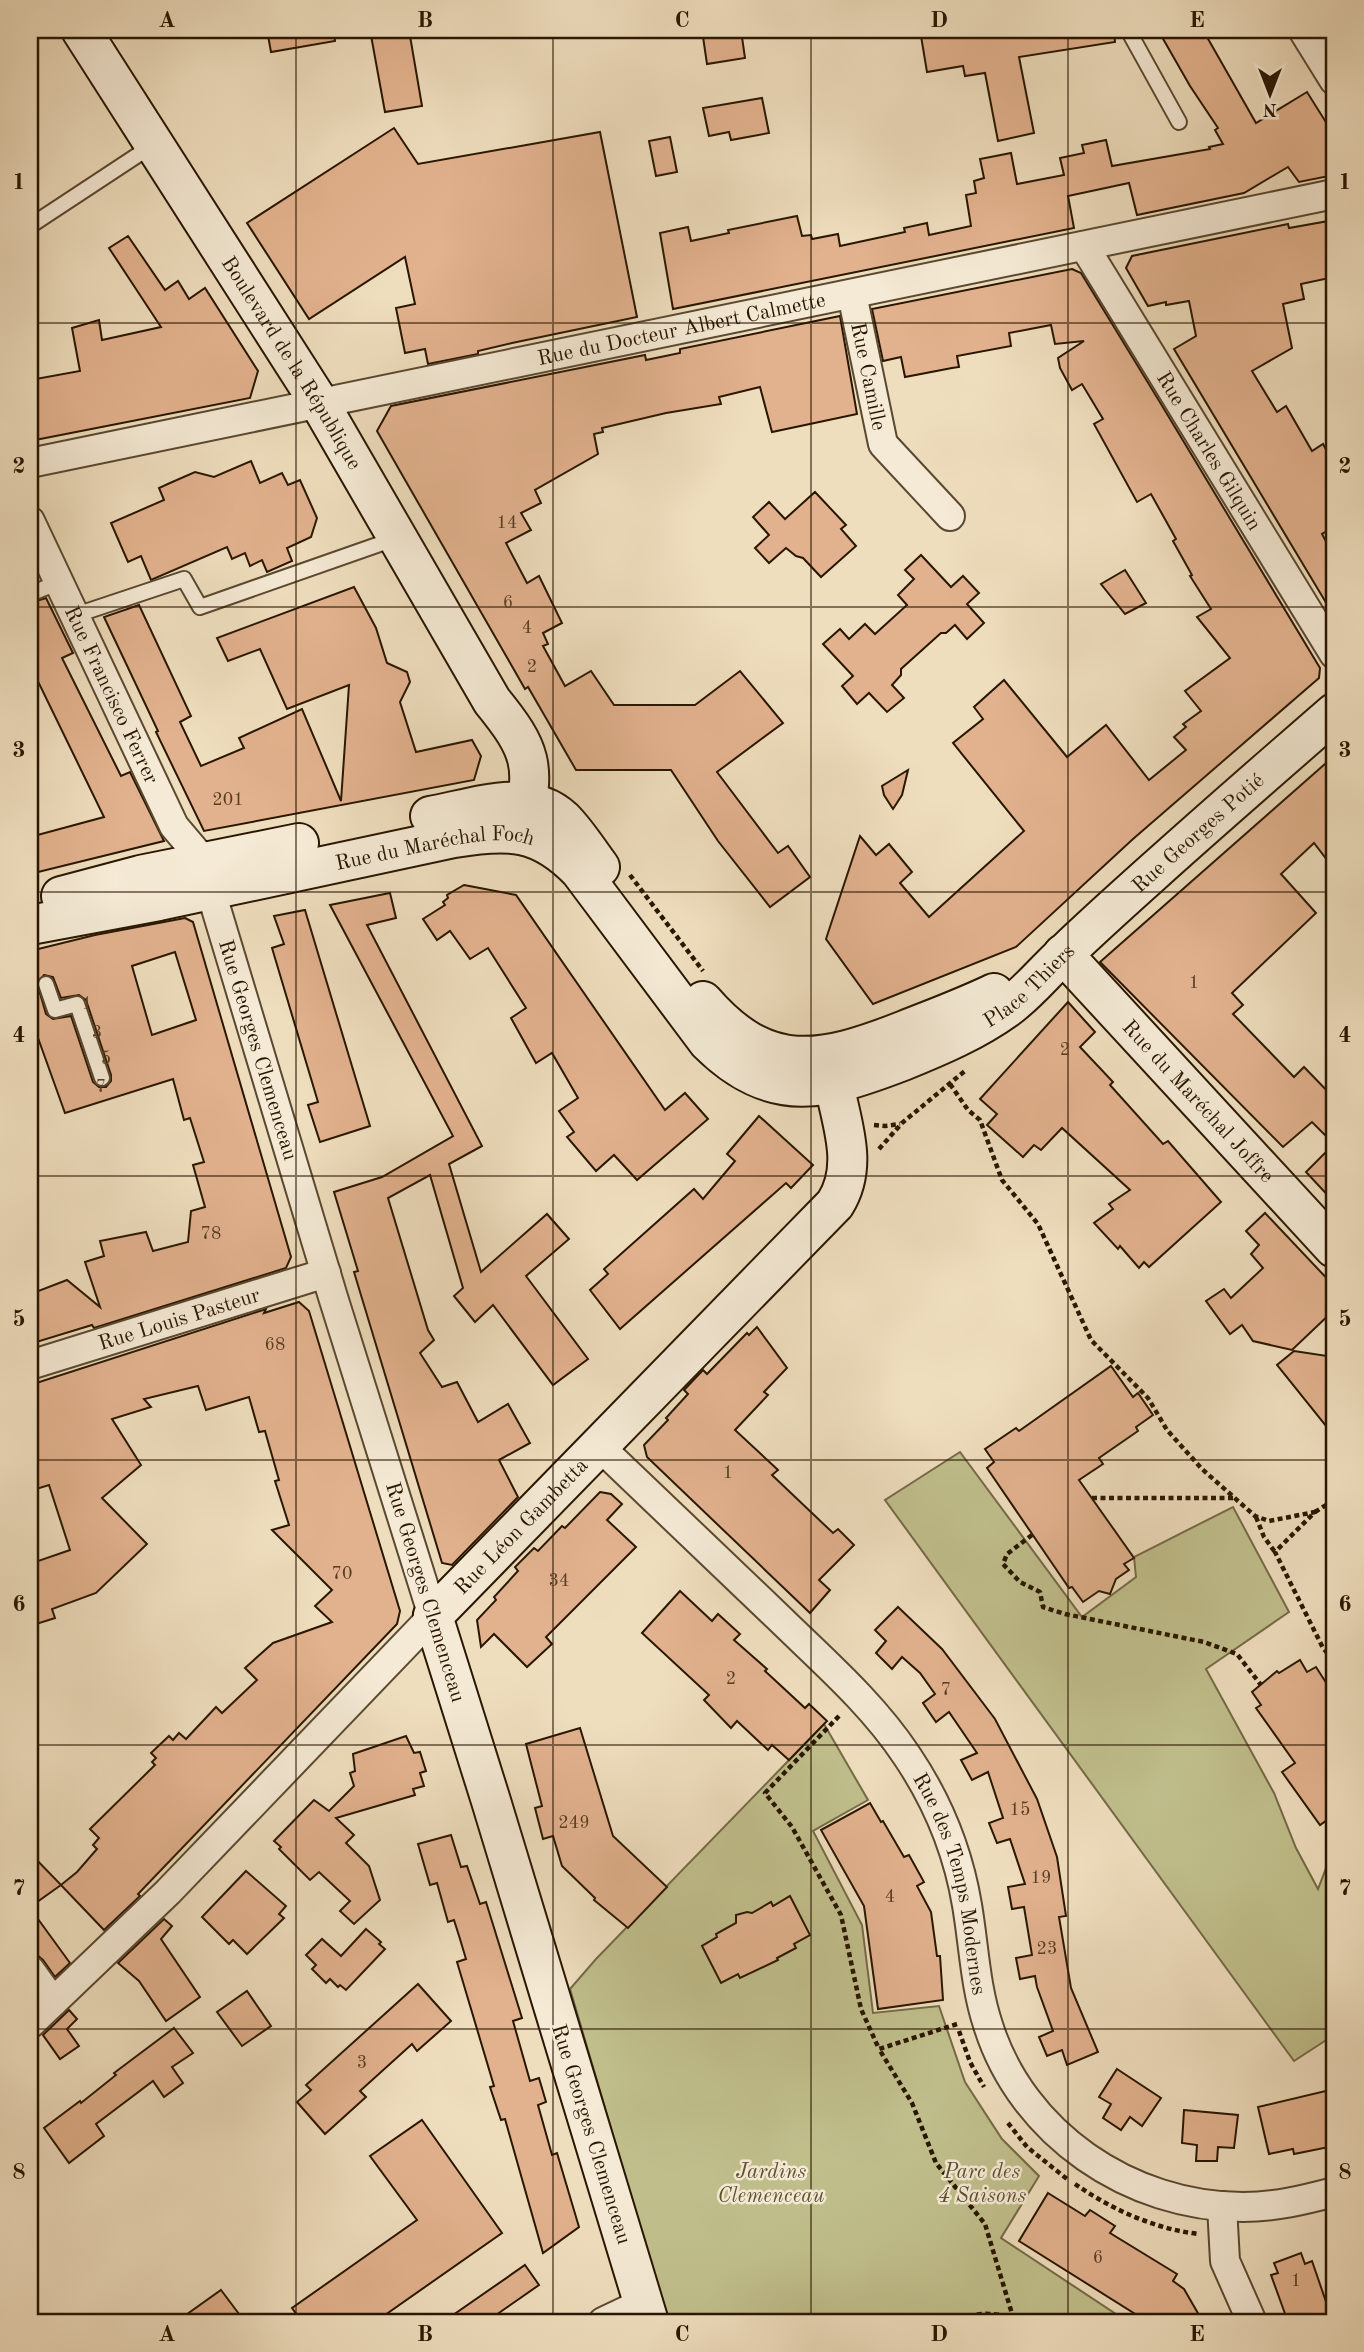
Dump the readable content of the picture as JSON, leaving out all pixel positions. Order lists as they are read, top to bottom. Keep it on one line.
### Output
{"streets":{"street":["Rue du Docteur Albert Calmette","Boulevard de la République","Rue Camille","Rue Charles Gilquin","Rue Francisco Ferrer","Rue Georges Potié","Rue du Maréchal Foch","Place Thiers","Rue Georges Clemenceau","Rue du Maréchal Joffre","Rue Louis Pasteur","Rue Léon Gambetta","Rue des Temps Modernes"]},"crossings":[["Rue du Docteur Albert Calmette","Boulevard de la République"],["Rue du Docteur Albert Calmette","Rue Camille"],["Rue du Docteur Albert Calmette","Rue Charles Gilquin"],["Boulevard de la République","Rue du Maréchal Foch"],["Rue Francisco Ferrer","Rue du Maréchal Foch"],["Rue Francisco Ferrer","Rue Georges Clemenceau"],["Rue Georges Potié","Place Thiers"],["Rue Georges Potié","Rue du Maréchal Joffre"],["Rue du Maréchal Foch","Place Thiers"],["Rue du Maréchal Foch","Rue Georges Clemenceau"],["Place Thiers","Rue du Maréchal Joffre"],["Place Thiers","Rue Léon Gambetta"],["Rue Georges Clemenceau","Rue Louis Pasteur"],["Rue Georges Clemenceau","Rue Léon Gambetta"],["Rue Léon Gambetta","Rue des Temps Modernes"]],"parks":["Jardins Clemenceau","Parc des 4 Saisons"],"house_numbers":["14","6","4","2","201","1","1","3","2","5","7","78","68","1","70","34","2","7","15","249","19","4","23","3","6","1"],"north":"bottom","grid":{"columns":["A","B","C","D","E"],"rows":["1","2","3","4","5","6","7","8"]}}
